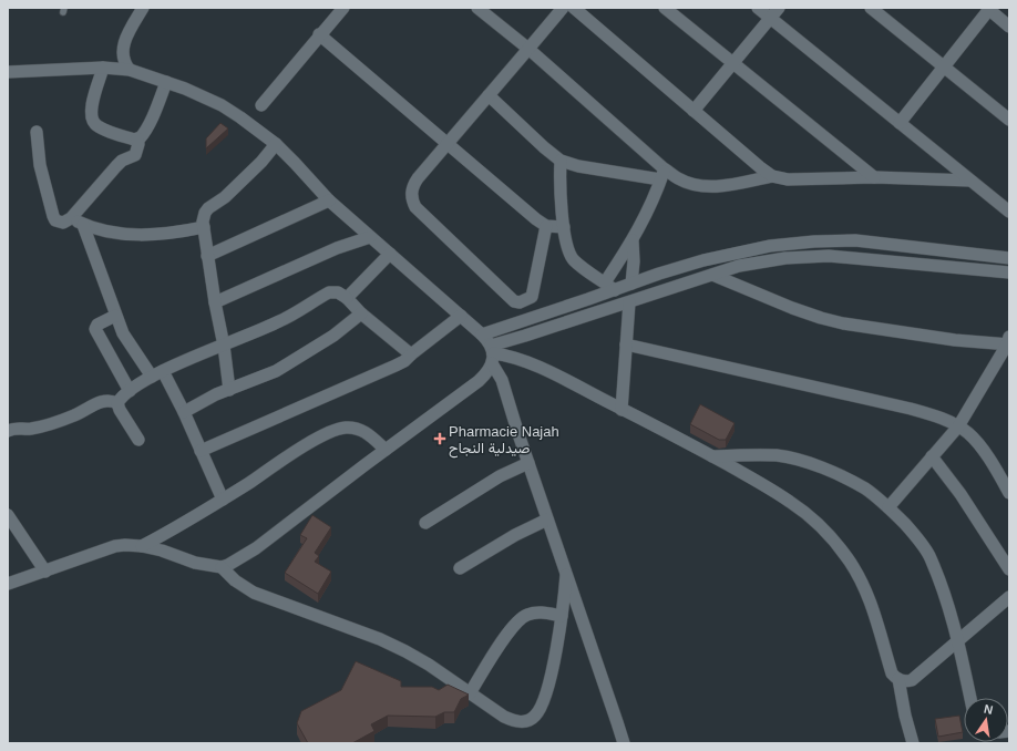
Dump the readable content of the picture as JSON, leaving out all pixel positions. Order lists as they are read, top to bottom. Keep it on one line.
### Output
{"places":{"health":["Pharmacie Najah صيدلية النجاح"]},"north":"top"}
